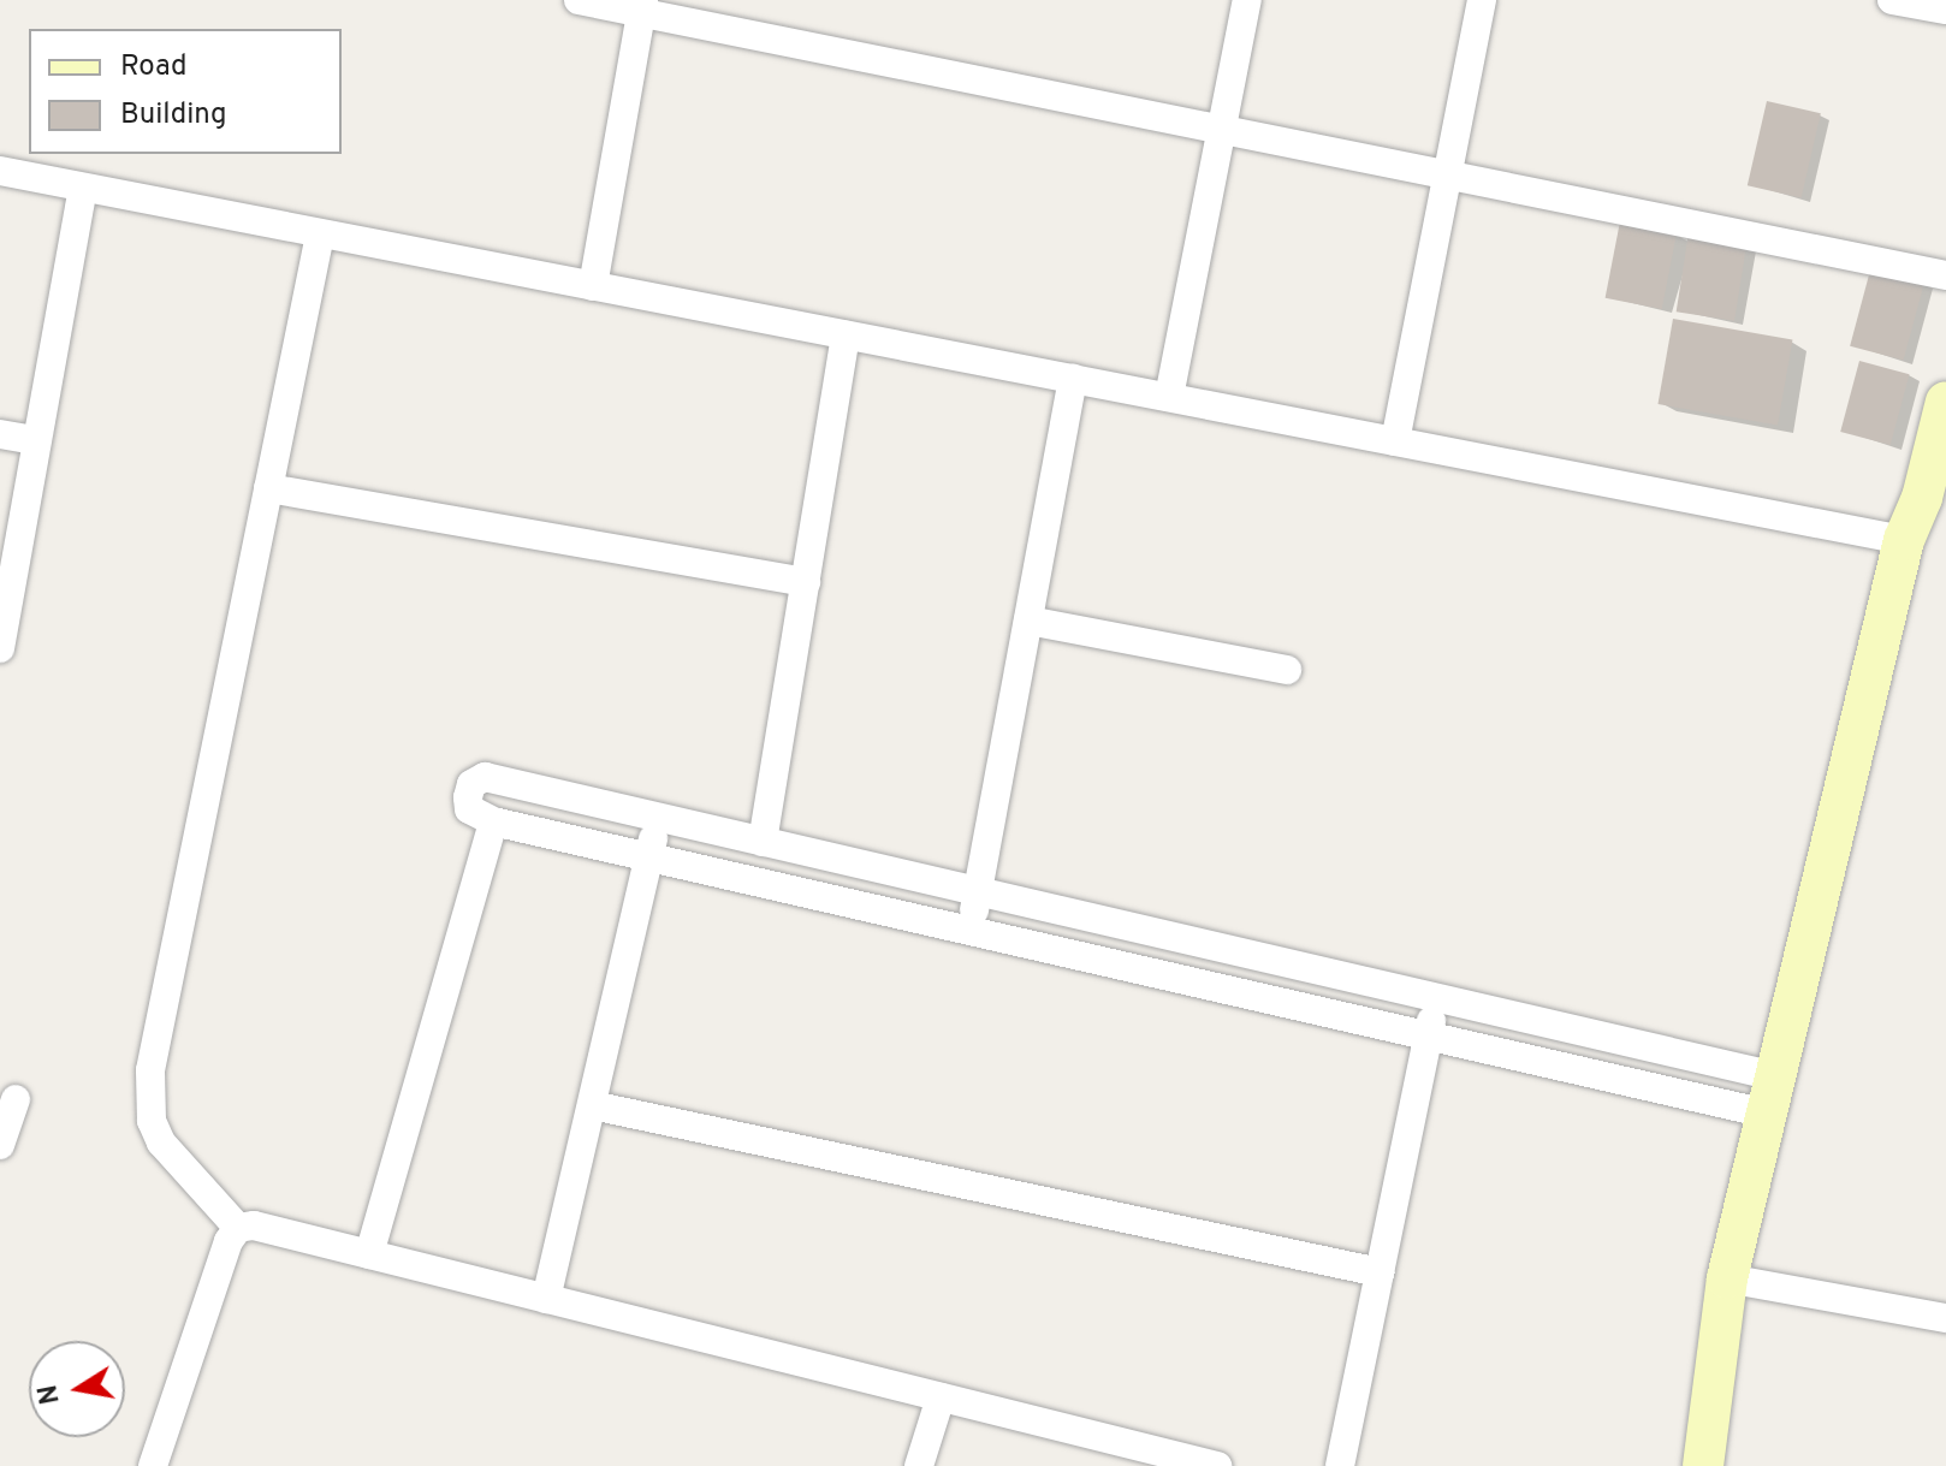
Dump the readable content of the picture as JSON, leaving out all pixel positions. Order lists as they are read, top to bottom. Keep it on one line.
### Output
{"legend":["Road","Building"],"north":"left"}
